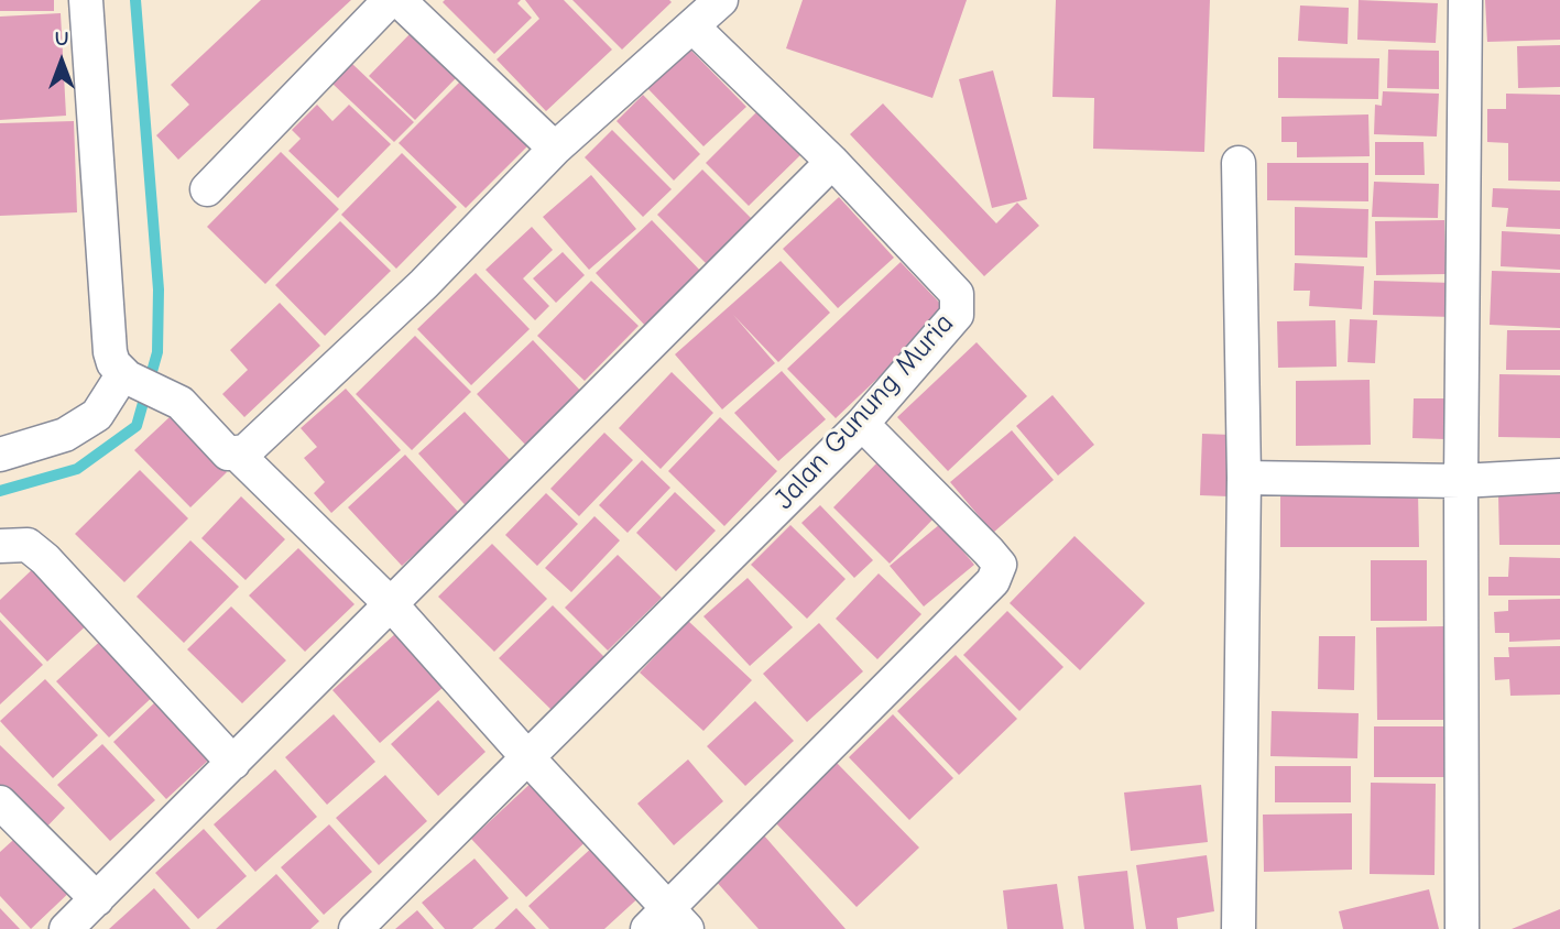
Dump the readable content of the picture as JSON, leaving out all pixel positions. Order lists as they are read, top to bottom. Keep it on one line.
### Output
{"streets":{"street":["Jalan Gunung Muria"]},"north":"top"}
